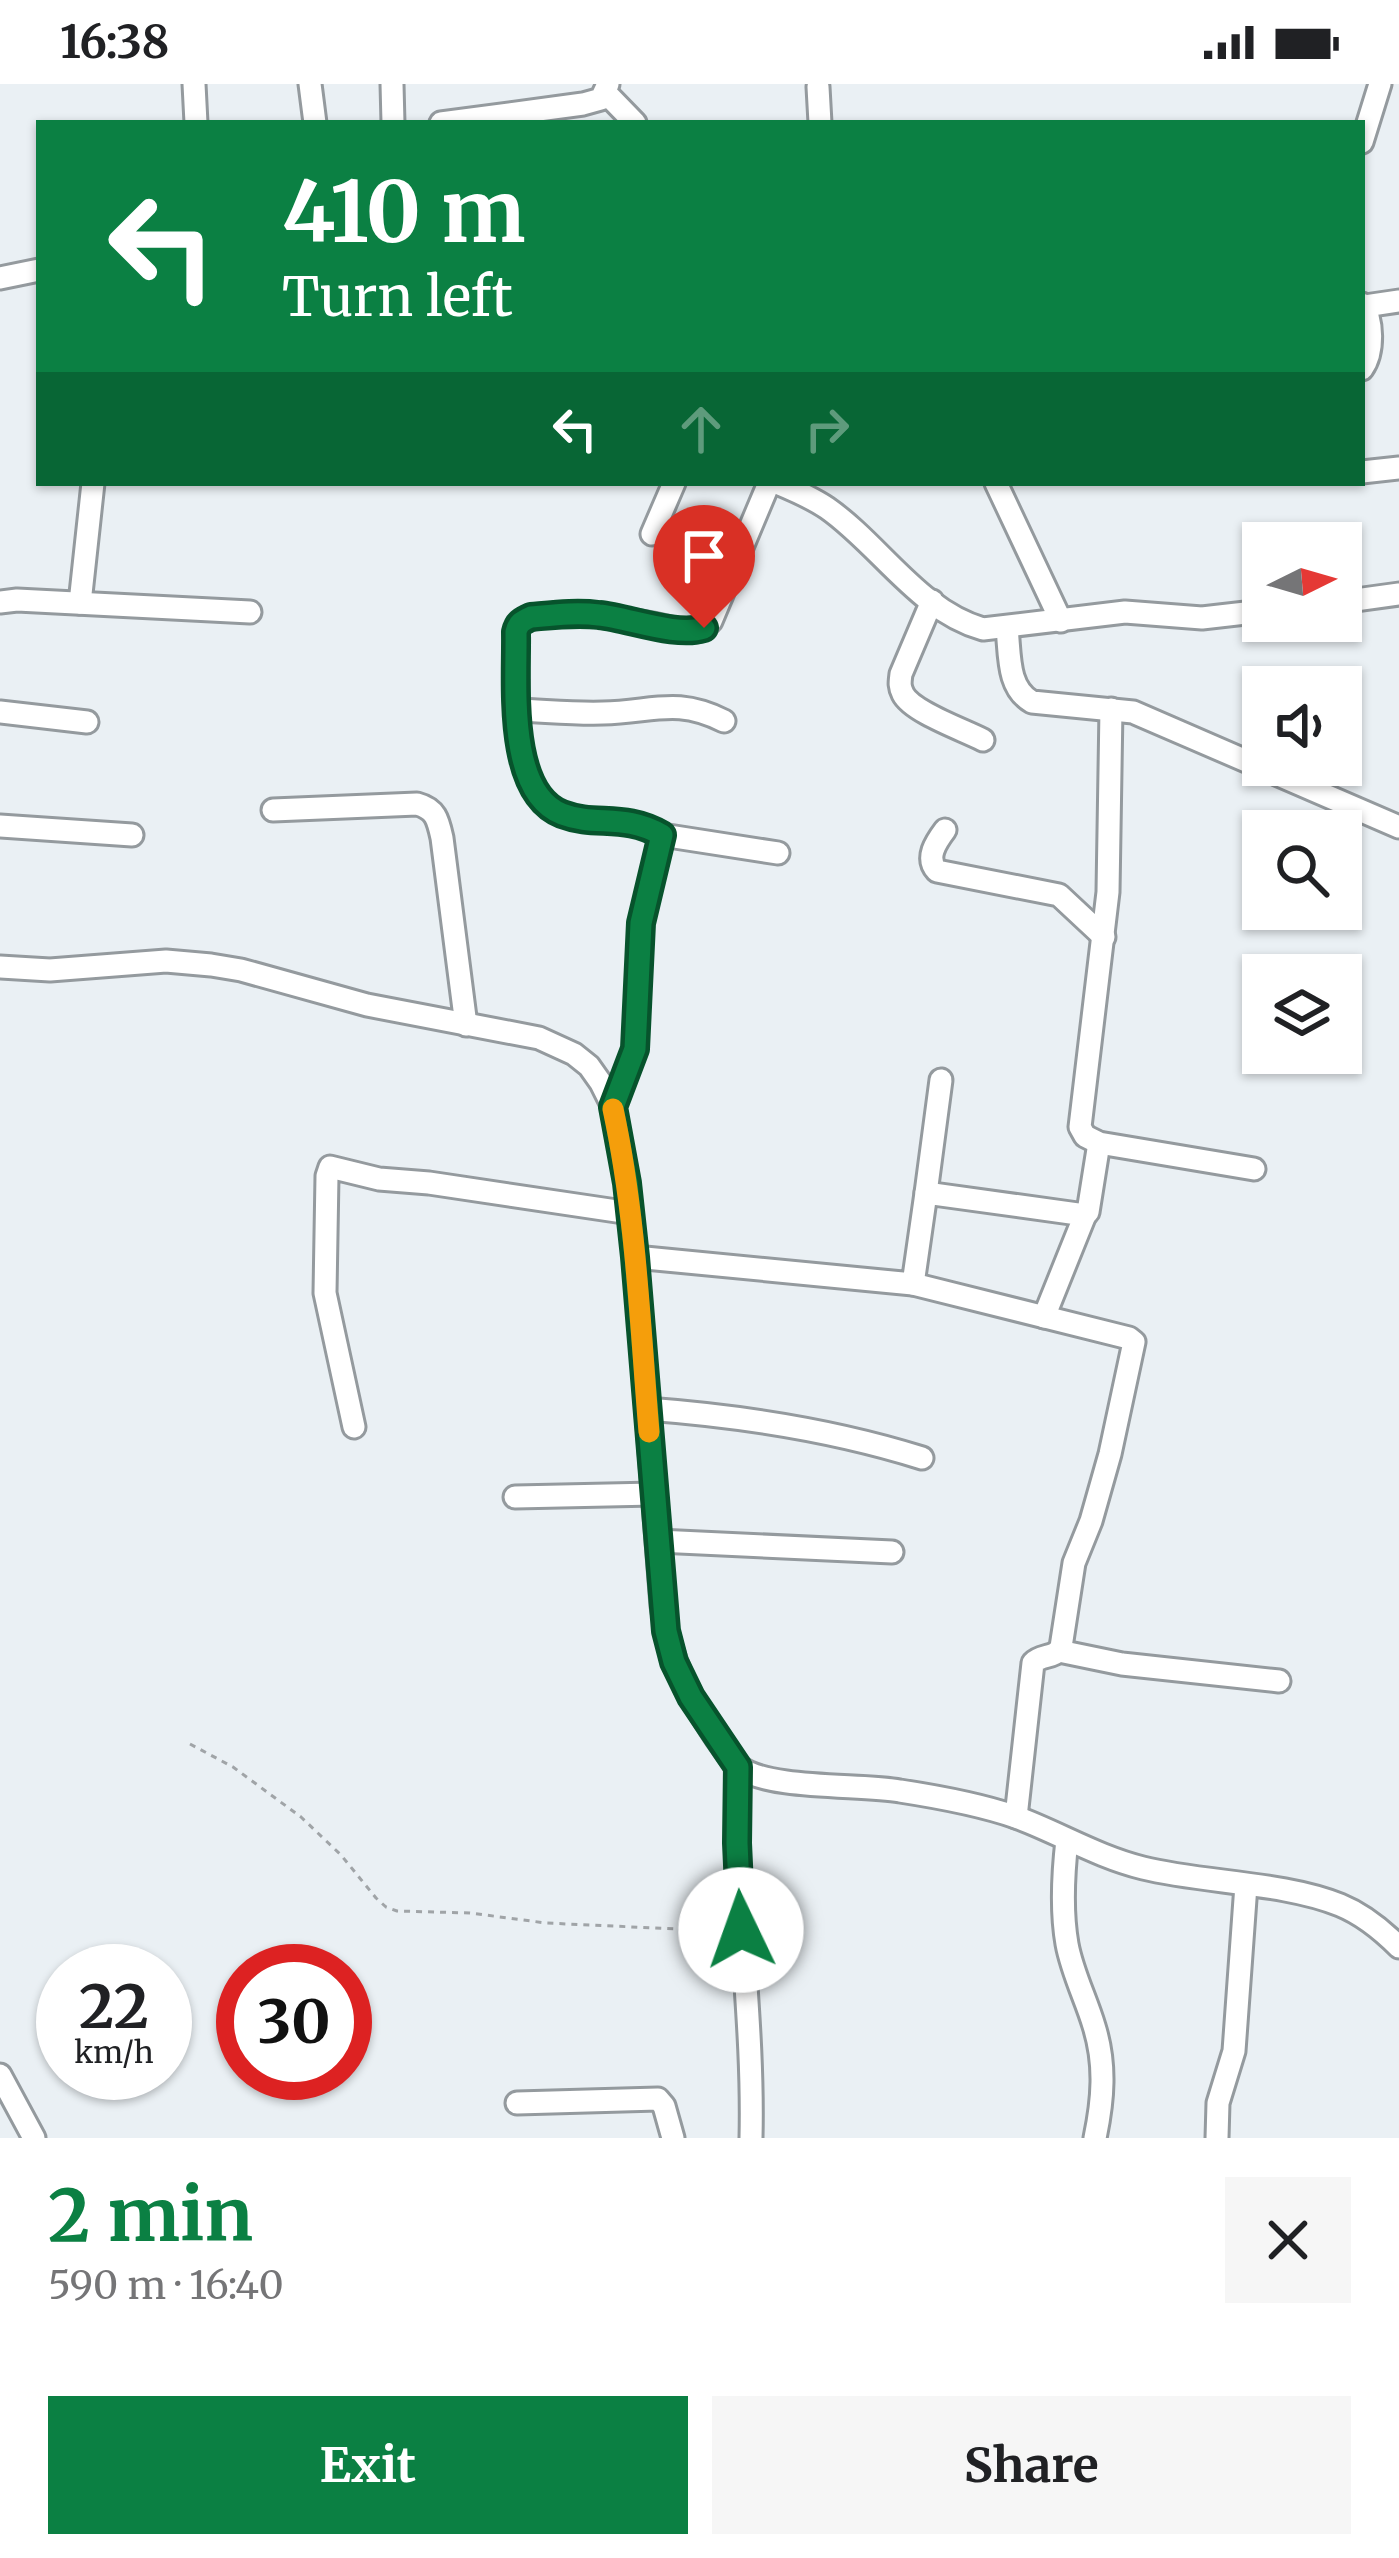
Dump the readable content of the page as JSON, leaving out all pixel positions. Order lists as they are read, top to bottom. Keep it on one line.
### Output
{"north":"right","page":{"status":"16:38","turn":["410 m","Turn left"],"speed":"22 km/h","limit":"30","heading":["2 min","590 m · 16:40"],"buttons":["Exit","Share"]}}
